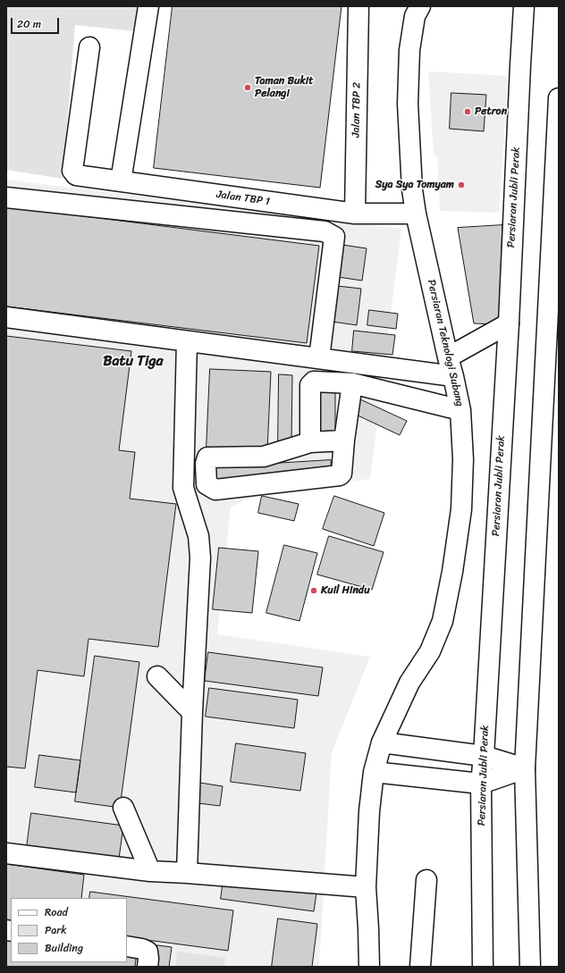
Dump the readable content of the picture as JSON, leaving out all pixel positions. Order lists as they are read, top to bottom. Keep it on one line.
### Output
{"streets":{"street":["Jalan TBP 2","Persiaran Jubli Perak","Jalan TBP 1","Persiaran Teknologi Subang"]},"crossings":[["Jalan TBP 2","Jalan TBP 1"],["Jalan TBP 1","Persiaran Teknologi Subang"]],"districts":["Batu Tiga"],"places":["Taman Bukit Pelangi","Petron","Sya Sya Tomyam","Kuil Hindu"],"legend":["Road","Park","Building"],"scale_bar":"20 m"}
